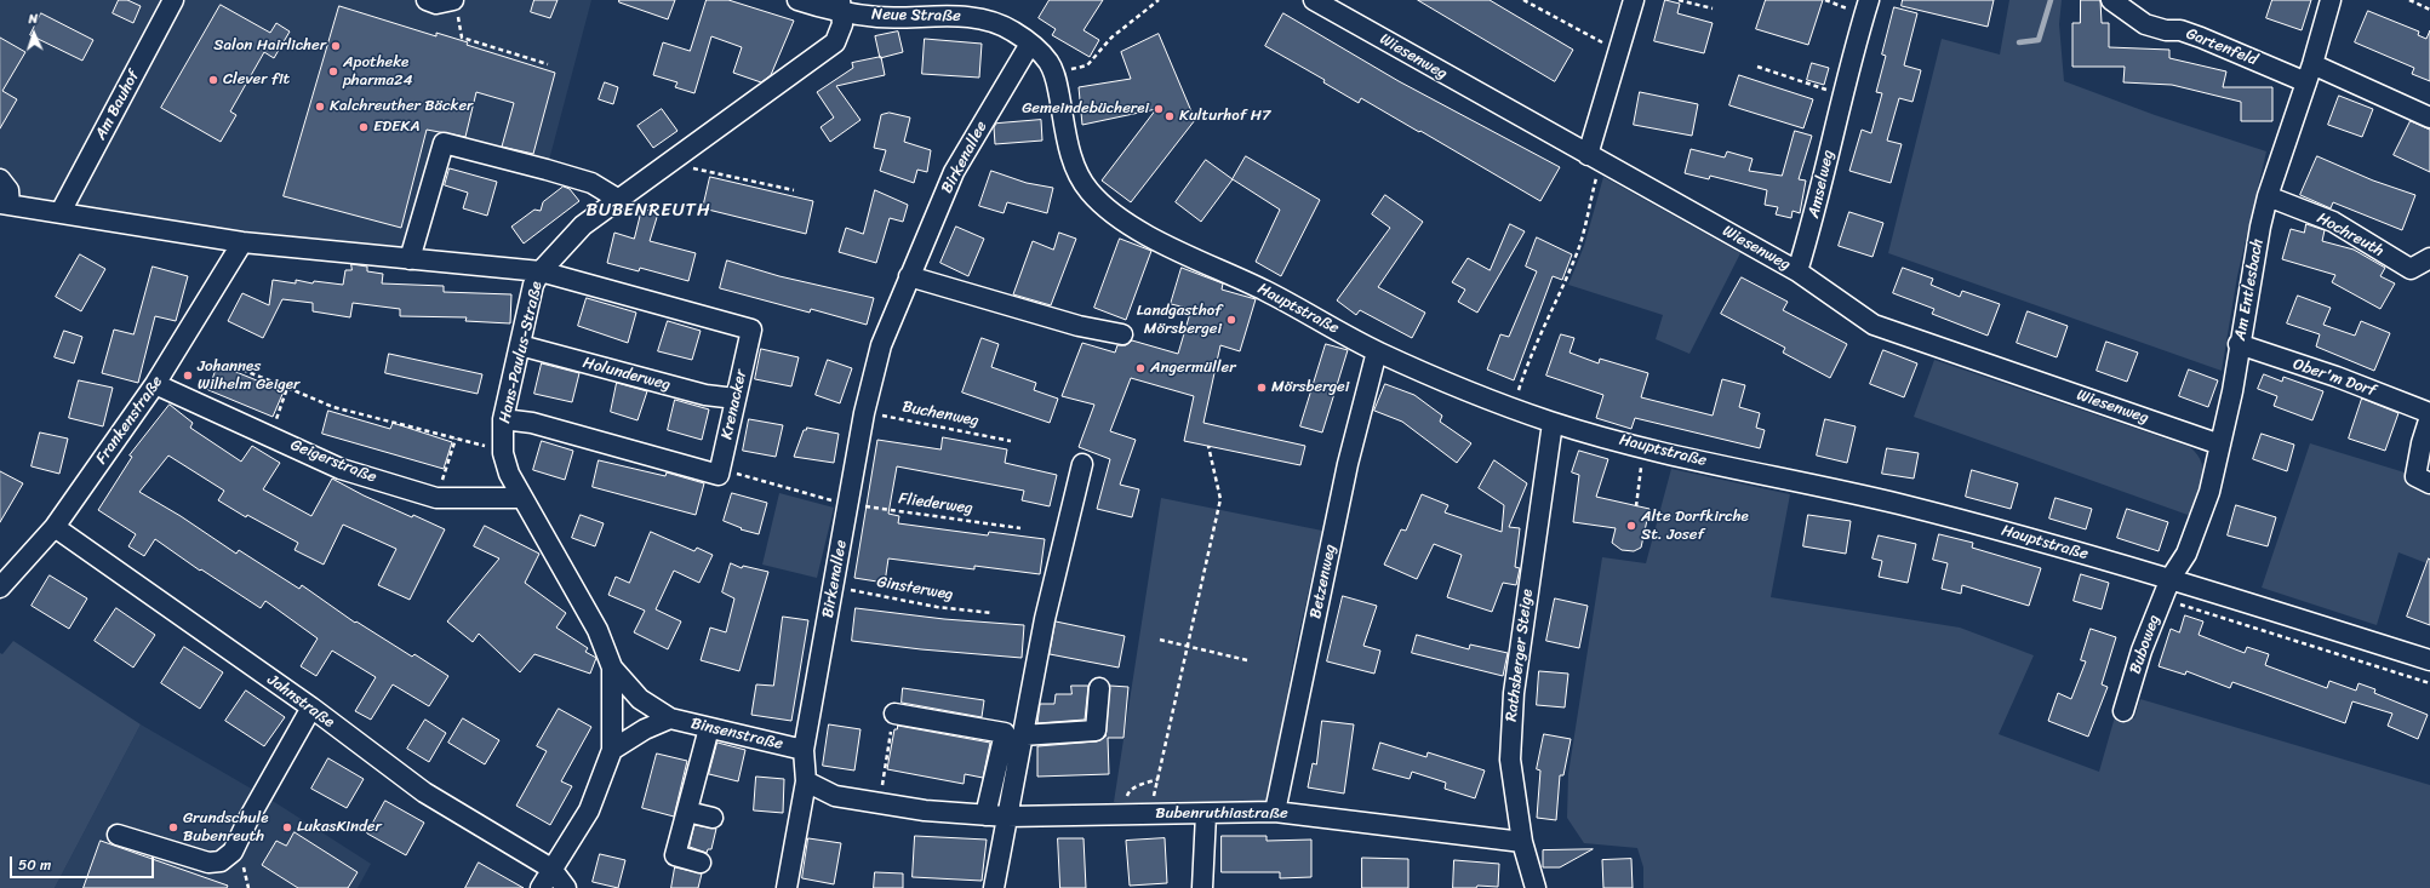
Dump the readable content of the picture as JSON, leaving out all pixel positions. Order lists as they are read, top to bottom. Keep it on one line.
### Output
{"streets":{"street":["Neue Straße","Gartenfeld","Wiesenweg","Am Bauhof","Birkenallee","Amselweg","Hochreuth","Am Entlesbach","Hauptstraße","Hans-Paulus-Straße","Holunderweg","Ober'm Dorf","Krenacker","Frankenstraße","Geigerstraße","Betzenweg","Buboweg","Rathsberger Steige","Jahnstraße","Binsenstraße","Bubenruthiastraße"],"path":["Buchenweg","Fliederweg","Ginsterweg"]},"crossings":[["Neue Straße","Birkenallee"],["Neue Straße","Hauptstraße"],["Neue Straße","Hans-Paulus-Straße"],["Gartenfeld","Am Entlesbach"],["Wiesenweg","Amselweg"],["Wiesenweg","Am Entlesbach"],["Birkenallee","Hauptstraße"],["Birkenallee","Buchenweg"],["Birkenallee","Fliederweg"],["Birkenallee","Ginsterweg"],["Birkenallee","Binsenstraße"],["Birkenallee","Bubenruthiastraße"],["Hochreuth","Am Entlesbach"],["Am Entlesbach","Hauptstraße"],["Am Entlesbach","Ober'm Dorf"],["Am Entlesbach","Buboweg"],["Hauptstraße","Betzenweg"],["Hauptstraße","Buboweg"],["Hauptstraße","Rathsberger Steige"],["Hans-Paulus-Straße","Holunderweg"],["Hans-Paulus-Straße","Krenacker"],["Hans-Paulus-Straße","Geigerstraße"],["Hans-Paulus-Straße","Binsenstraße"],["Holunderweg","Krenacker"],["Krenacker","Fliederweg"],["Frankenstraße","Geigerstraße"],["Frankenstraße","Jahnstraße"],["Betzenweg","Bubenruthiastraße"],["Rathsberger Steige","Bubenruthiastraße"]],"districts":["BUBENREUTH"],"places":["Salon Hairlicher","Apotheke pharma24","Clever fit","Kalchreuther Bäcker","Gemeindebücherei","Kulturhof H7","EDEKA","Landgasthof Mörsbergei","Angermüller","Johannes Wilhelm Geiger","Mörsbergei","Alte Dorfkirche St. Josef","Grundschule Bubenreuth","LukasKinder"],"scale_bar":"50 m","north":"top"}
